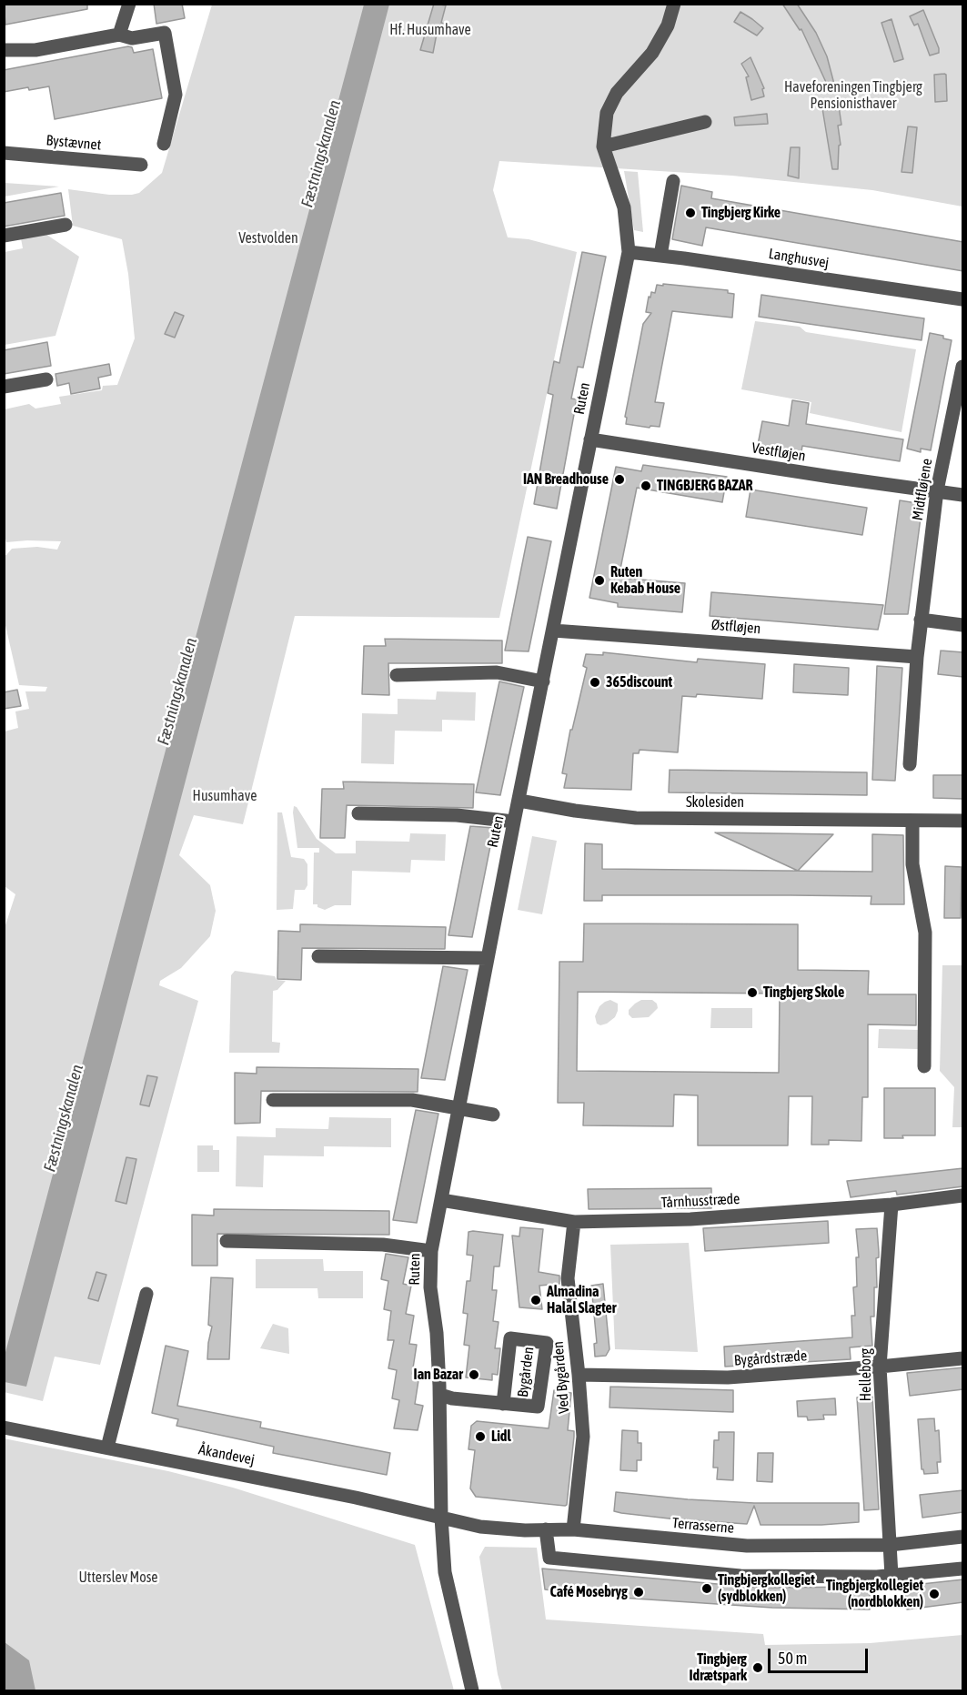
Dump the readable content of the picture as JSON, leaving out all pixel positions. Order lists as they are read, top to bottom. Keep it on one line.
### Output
{"streets":{"street":["Bystævnet","Langhusvej","Ruten","Vestfløjen","Midtfløjene","Østfløjen","Skolesiden","Tårnhusstræde","Bygårdstræde","Bygården","Helleborg","Ved Bygården","Åkandevej","Terrasserne"]},"crossings":[["Langhusvej","Ruten"],["Ruten","Vestfløjen"],["Ruten","Østfløjen"],["Ruten","Skolesiden"],["Ruten","Tårnhusstræde"],["Ruten","Bygården"],["Ruten","Åkandevej"],["Ruten","Terrasserne"],["Vestfløjen","Midtfløjene"],["Midtfløjene","Østfløjen"],["Tårnhusstræde","Helleborg"],["Tårnhusstræde","Ved Bygården"],["Bygårdstræde","Helleborg"],["Bygårdstræde","Ved Bygården"],["Helleborg","Terrasserne"],["Ved Bygården","Terrasserne"],["Åkandevej","Terrasserne"]],"water":["Fæstningskanalen"],"parks":["Hf. Husumhave","Haveforeningen Tingbjerg Pensionisthaver","Vestvolden","Husumhave","Utterslev Mose"],"places":["Tingbjerg Kirke","IAN Breadhouse","TINGBJERG BAZAR","Ruten Kebab House","365discount","Tingbjerg Skole","Almadina Halal Slagter","Ian Bazar","Lidl","Tingbjergkollegiet (sydblokken)","Café Mosebryg","Tingbjergkollegiet (nordblokken)","Tingbjerg Idrætspark"],"scale_bar":"50 m"}
